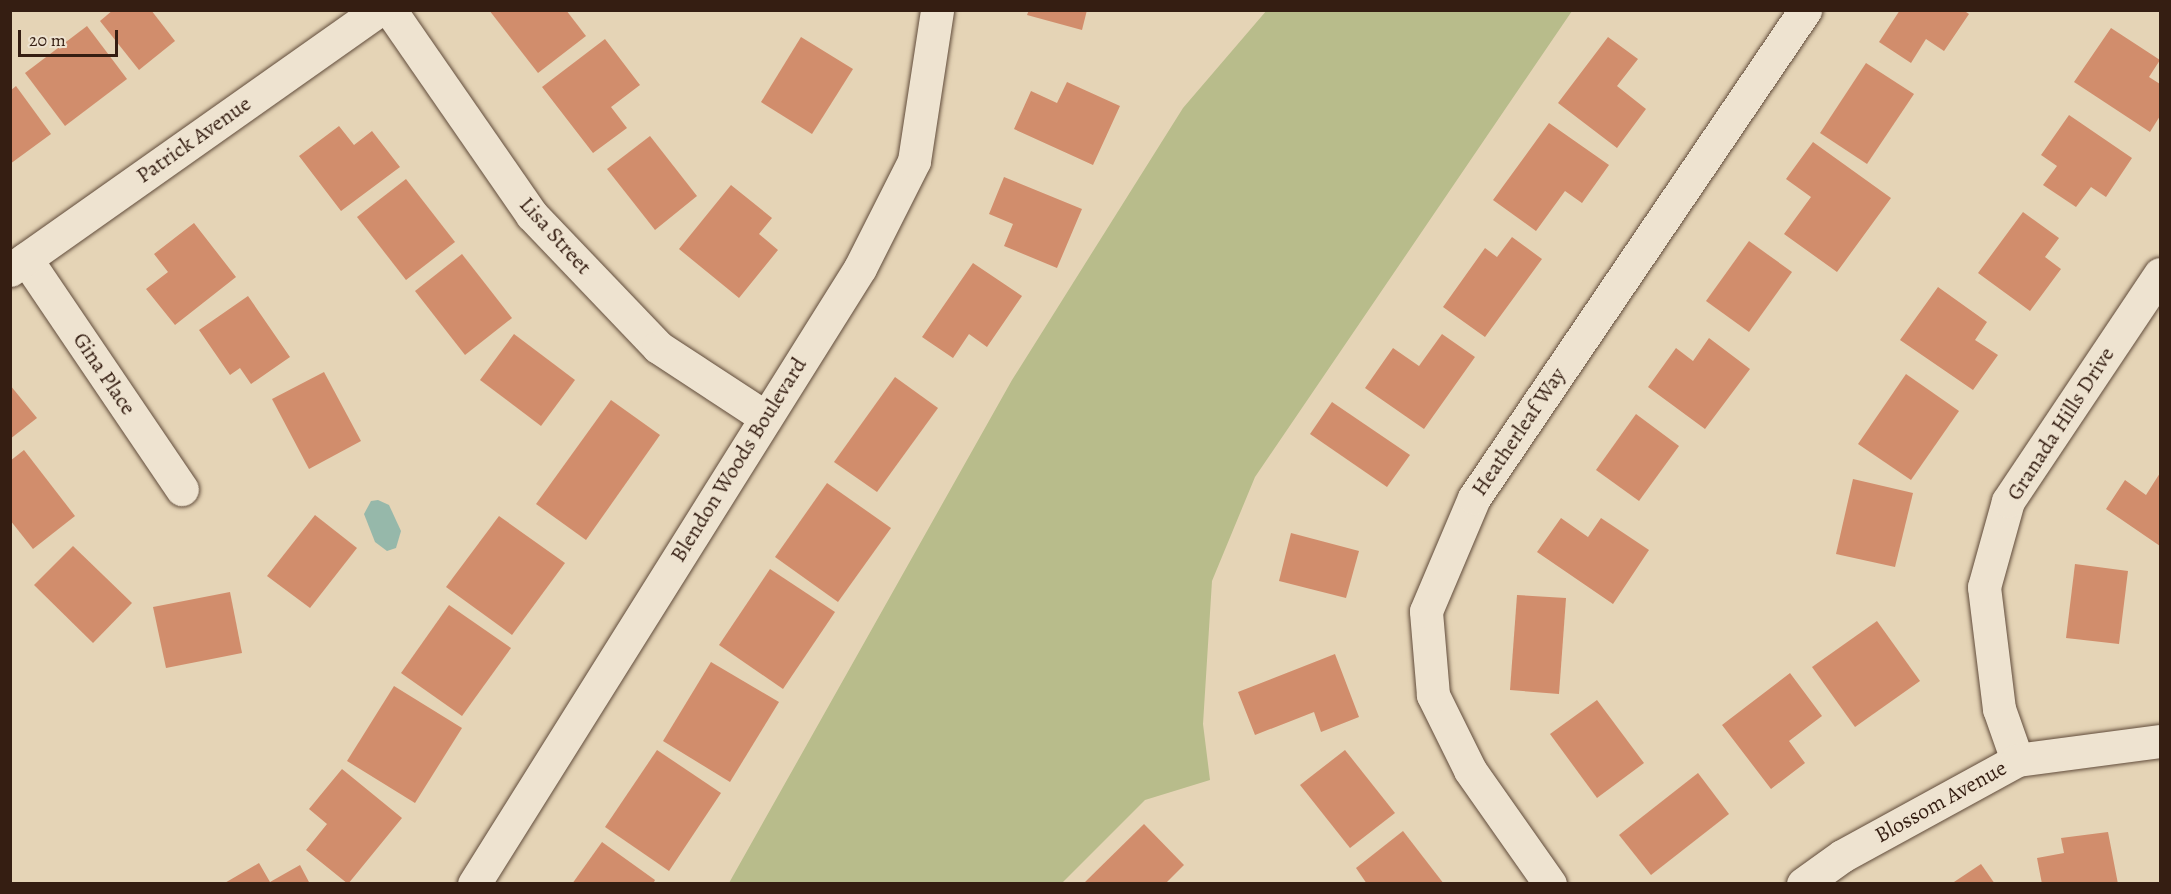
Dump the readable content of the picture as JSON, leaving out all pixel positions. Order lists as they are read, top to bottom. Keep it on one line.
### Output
{"streets":{"street":["Patrick Avenue","Lisa Street","Gina Place","Granada Hills Drive","Heatherleaf Way","Blendon Woods Boulevard","Blossom Avenue"]},"crossings":[["Patrick Avenue","Gina Place"],["Lisa Street","Blendon Woods Boulevard"],["Granada Hills Drive","Blossom Avenue"]],"scale_bar":"20 m"}
